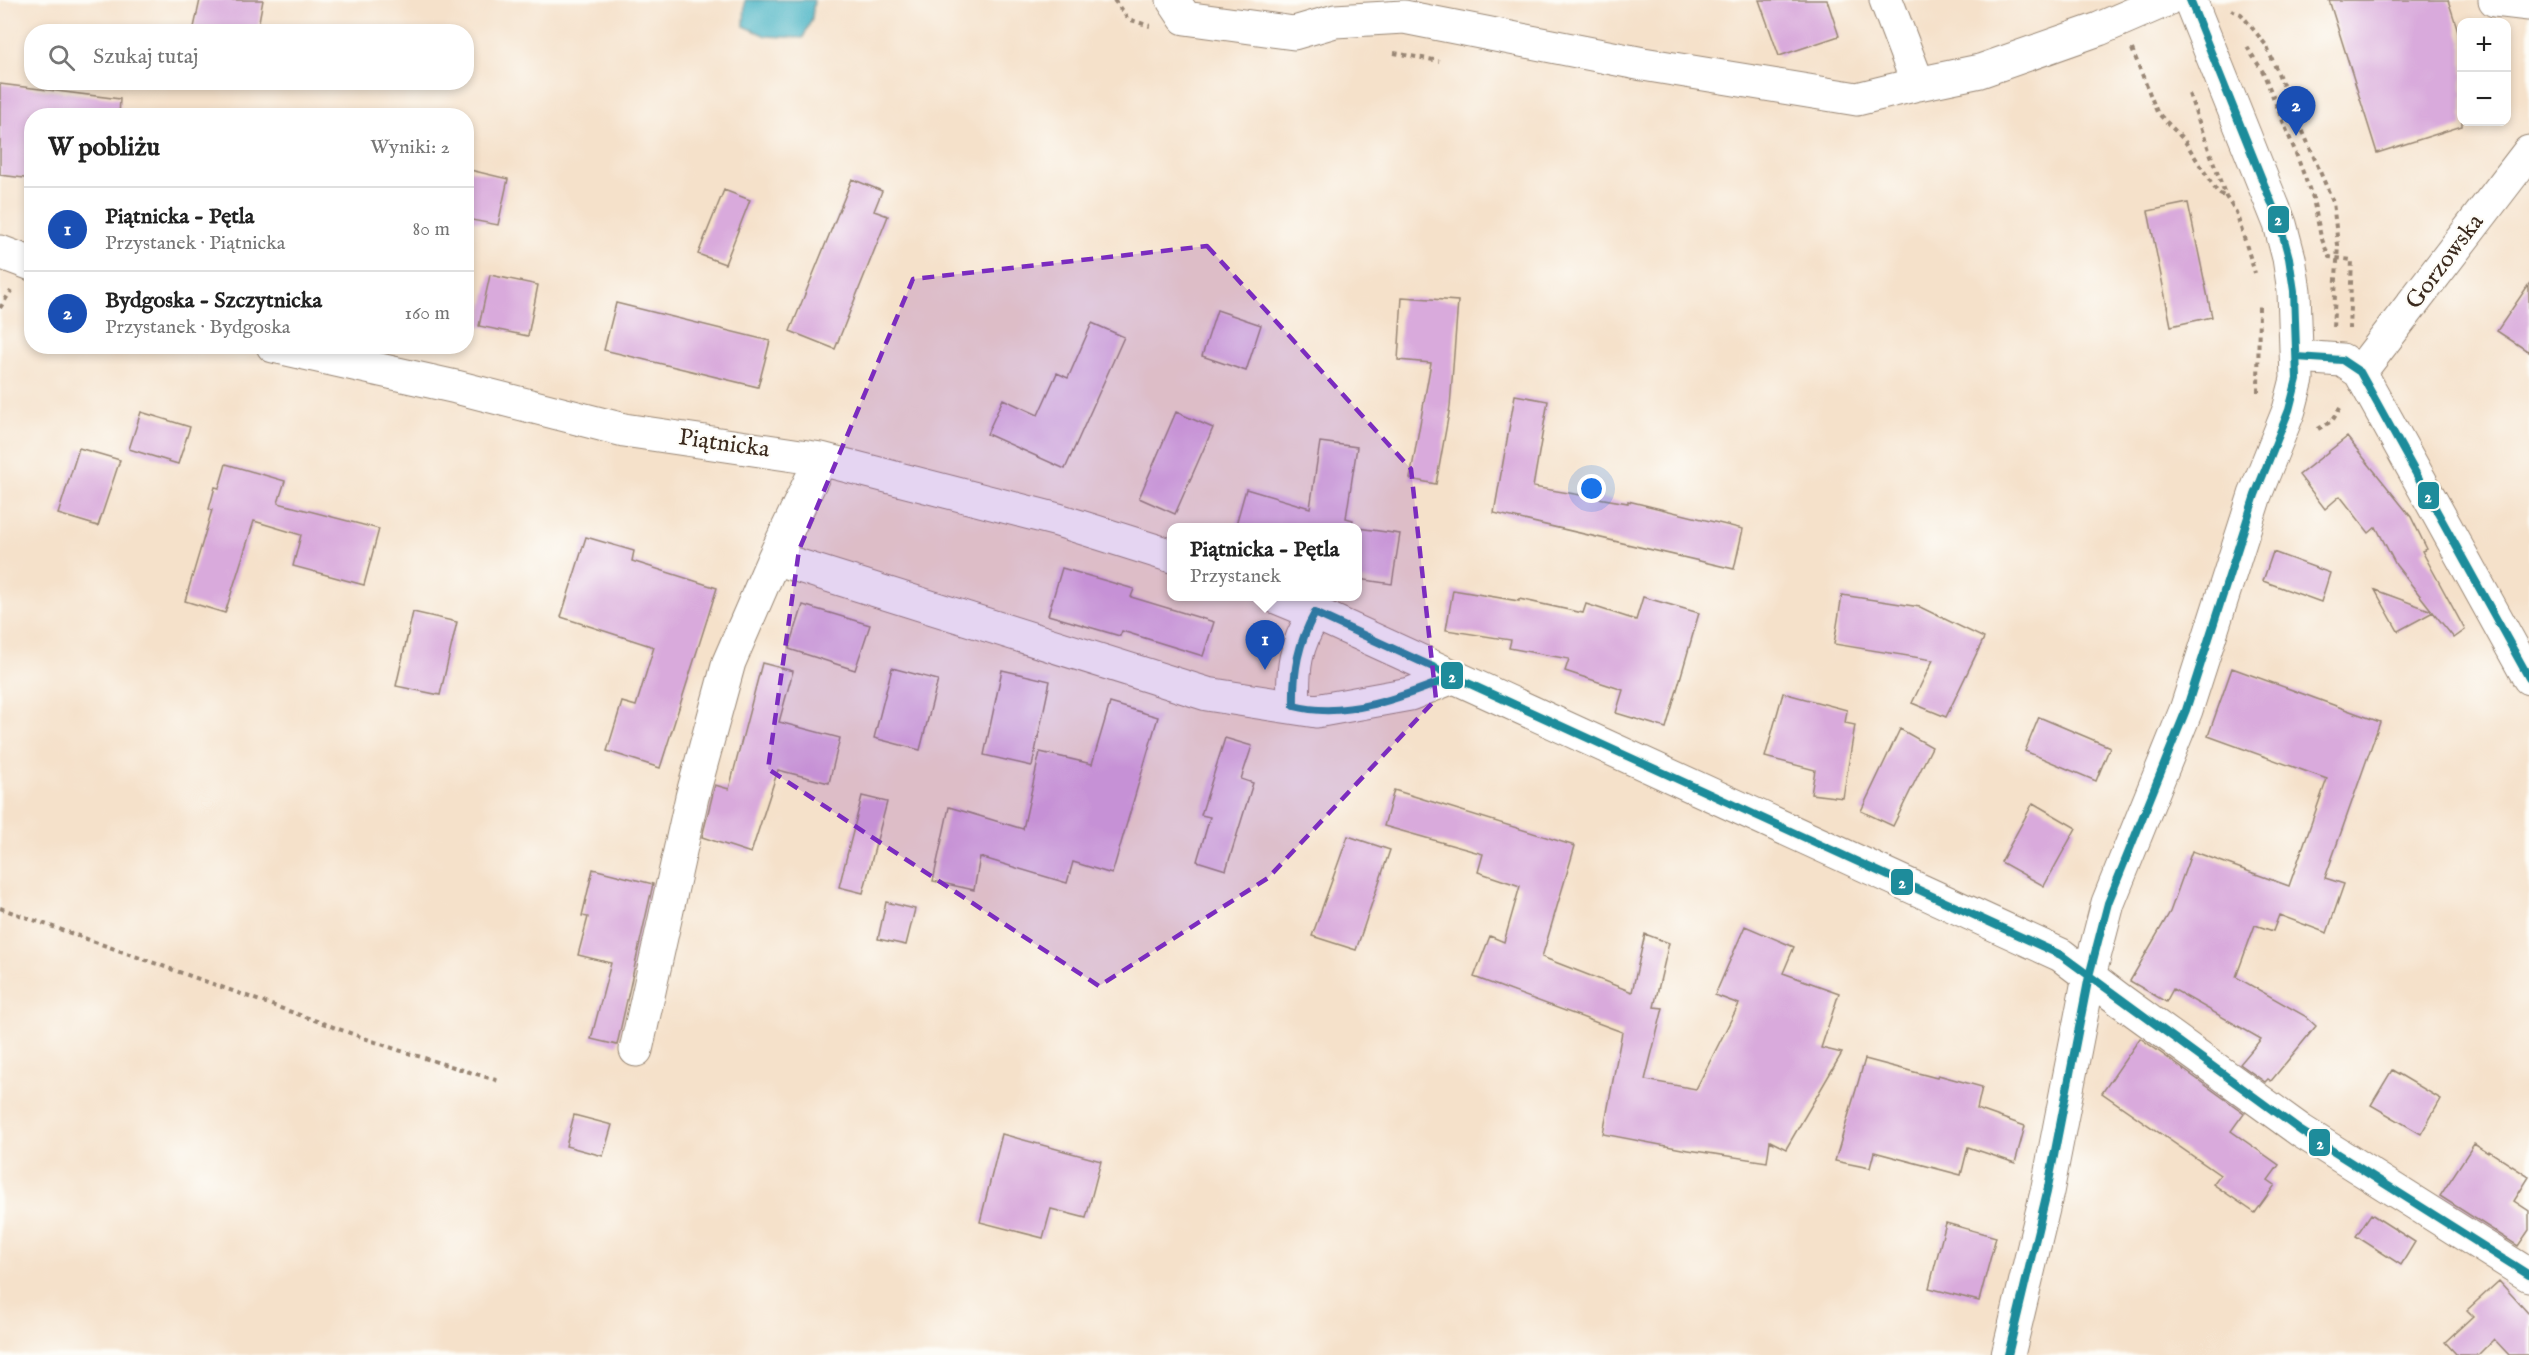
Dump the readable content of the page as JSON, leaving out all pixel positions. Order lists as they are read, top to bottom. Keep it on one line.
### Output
{"streets":{"street":["Gorzowska","Piątnicka"]},"lines":["transit line 2"],"page":{"map_buttons":["+","−"],"search":"Szukaj tutaj","pins":["2","1"],"heading":["W pobliżu","Wyniki: 2"],"list":[{"mark":"1","name":"Piątnicka - Pętla","note":"Przystanek · Piątnicka","value":"80 m"},{"mark":"2","name":"Bydgoska - Szczytnicka","note":"Przystanek · Bydgoska","value":"160 m"}],"popup":["Piątnicka - Pętla","Przystanek"]}}
